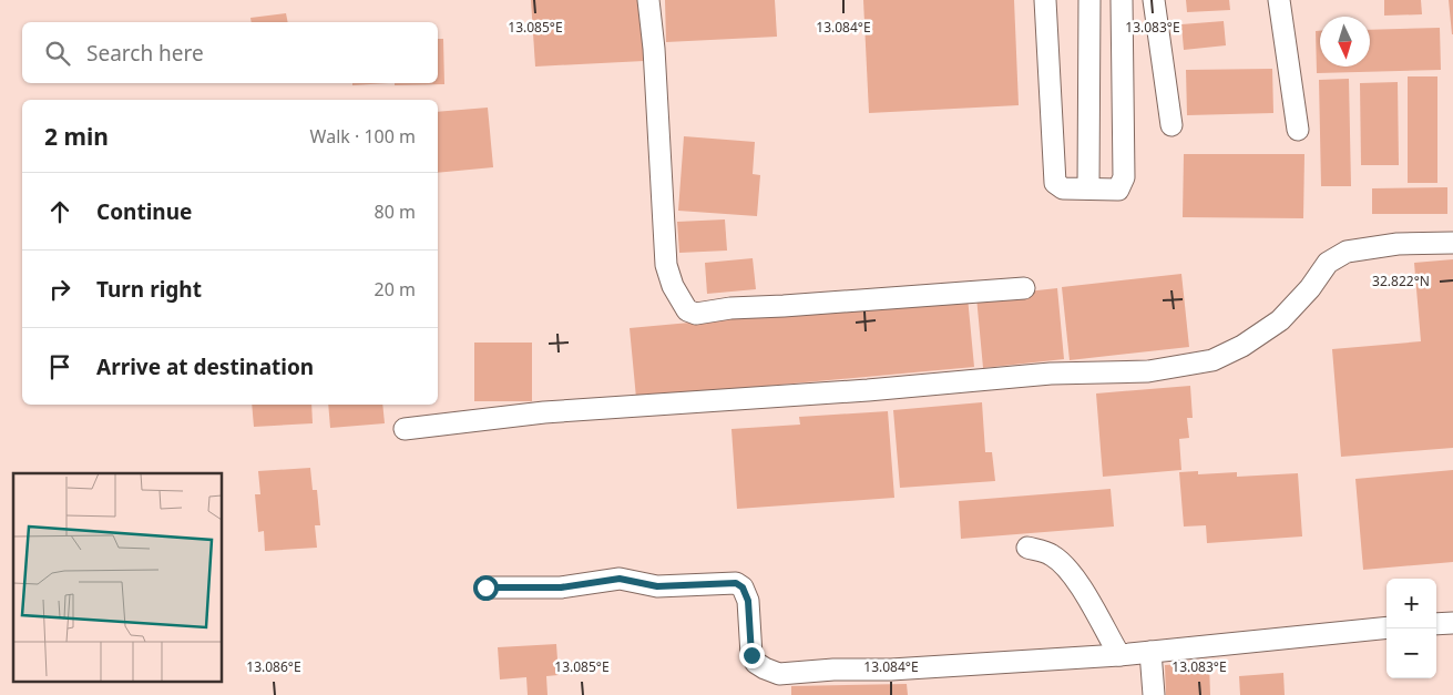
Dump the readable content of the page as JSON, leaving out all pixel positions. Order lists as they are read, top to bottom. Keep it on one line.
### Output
{"north":"bottom","page":{"search":"Search here","heading":["2 min","Walk · 100 m"],"list":[["Continue","80 m"],["Turn right","20 m"],"Arrive at destination"],"map_buttons":["+","−"]},"coordinates":["13.085°E","13.084°E","13.083°E","32.822°N","13.086°E"]}
